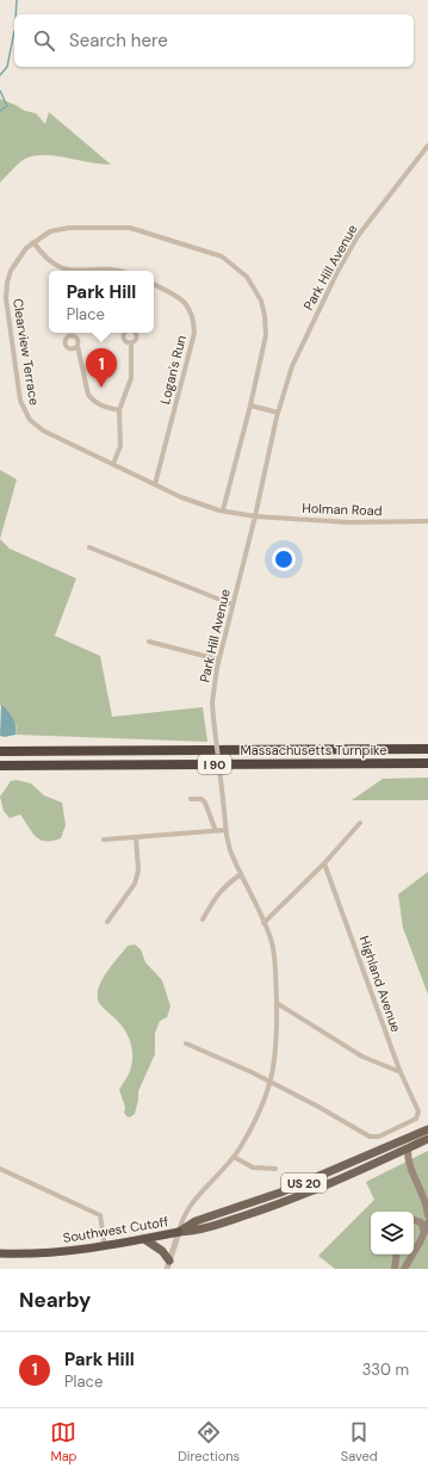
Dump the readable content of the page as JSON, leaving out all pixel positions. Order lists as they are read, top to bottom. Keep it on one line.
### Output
{"streets":{"highway":["Massachusetts Turnpike","I 90","US 20","Southwest Cutoff"],"street":["Park Hill Avenue","Clearview Terrace","Logan's Run","Holman Road","Highland Avenue"]},"crossings":[["Park Hill Avenue","Clearview Terrace"],["Park Hill Avenue","Holman Road"],["Park Hill Avenue","Highland Avenue"],["Park Hill Avenue","Southwest Cutoff"],["Clearview Terrace","Logan's Run"],["Clearview Terrace","Holman Road"]],"page":{"search":"Search here","popup":["Park Hill","Place"],"pins":"1","heading":"Nearby","list":[{"mark":"1","name":"Park Hill","note":"Place","value":"330 m"}],"nav":["Map","Directions","Saved"]}}
